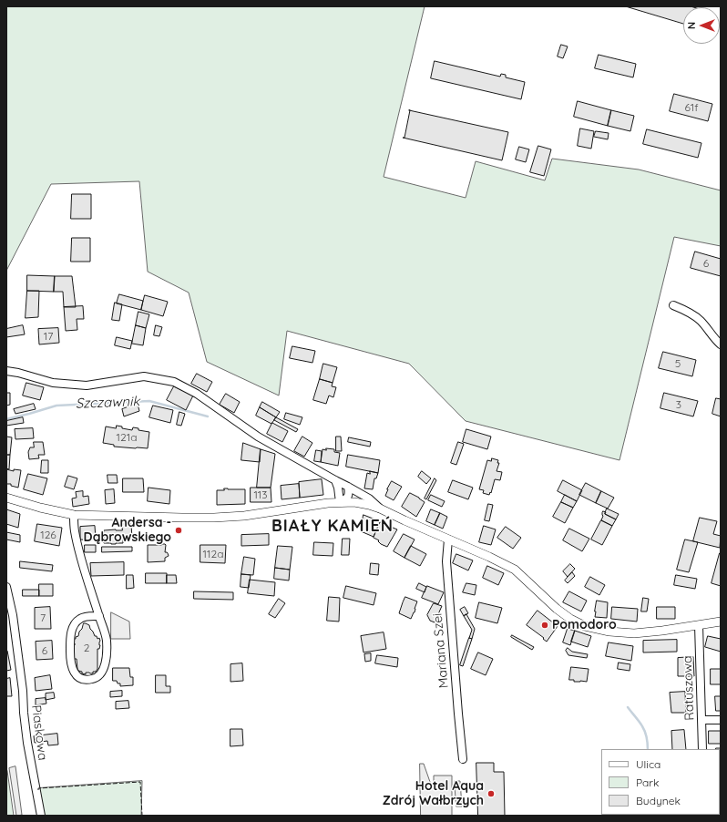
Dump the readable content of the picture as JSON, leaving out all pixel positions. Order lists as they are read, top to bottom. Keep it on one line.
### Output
{"streets":{"street":["Mariana Szei","Ratuszowa","Piaskowa"]},"districts":["BIAŁY KAMIEŃ"],"water":["Szczawnik"],"places":["Andersa - Dąbrowskiego","Pomodoro","Hotel Aqua Zdrój Wałbrzych"],"house_numbers":["61f","6","17","5","3","121a","113","126","112a","7","2","6"],"legend":["Ulica","Park","Budynek"],"north":"left"}
